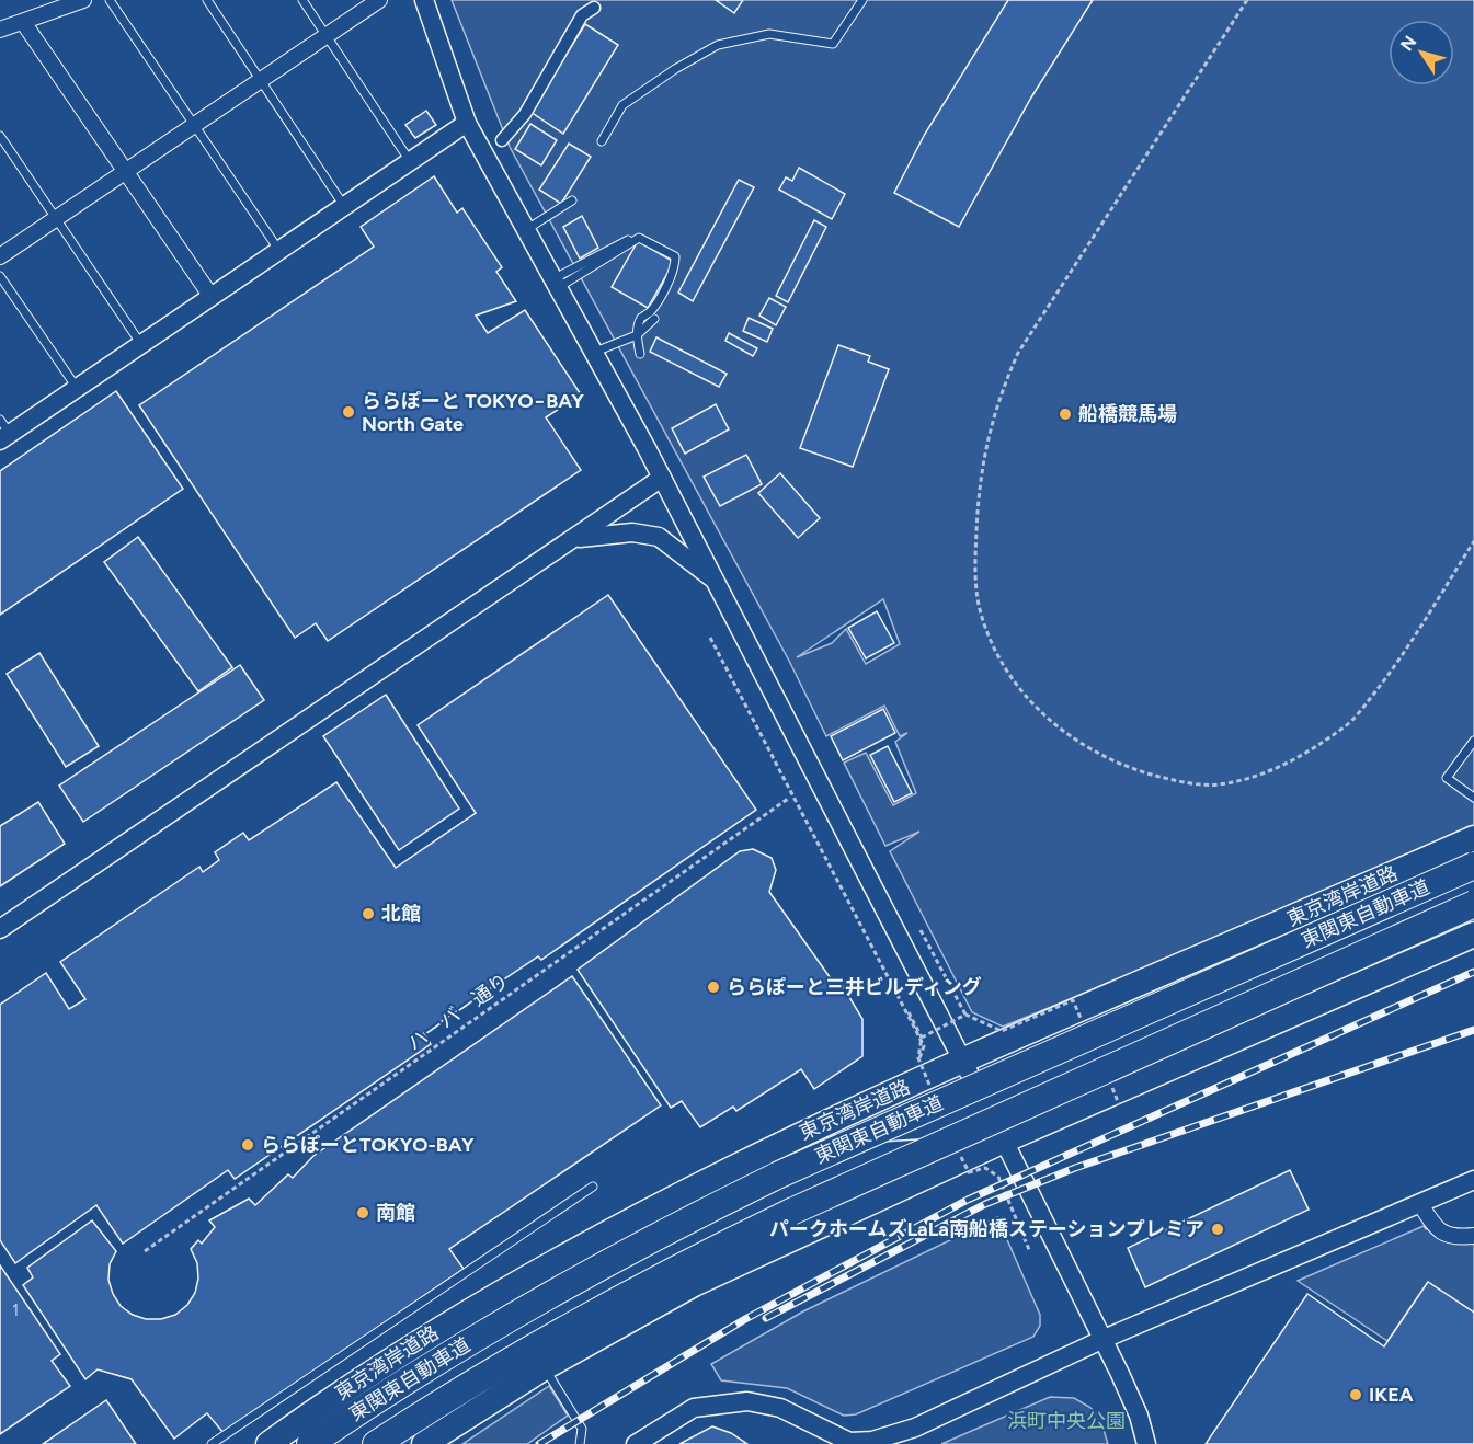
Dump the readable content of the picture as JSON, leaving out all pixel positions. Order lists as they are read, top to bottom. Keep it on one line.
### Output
{"streets":{"highway":["東京湾岸道路","東関東自動車道"],"path":["ハーバー通り"]},"parks":["浜町中央公園"],"places":["ららぽーと TOKYO−BAY North Gate","船橋競馬場","北館","ららぽーと三井ビルディング","ららぽーとTOKYO-BAY","南館","パークホームズLaLa南船橋ステーションプレミア","IKEA"],"house_numbers":["1"],"north":"top left"}
